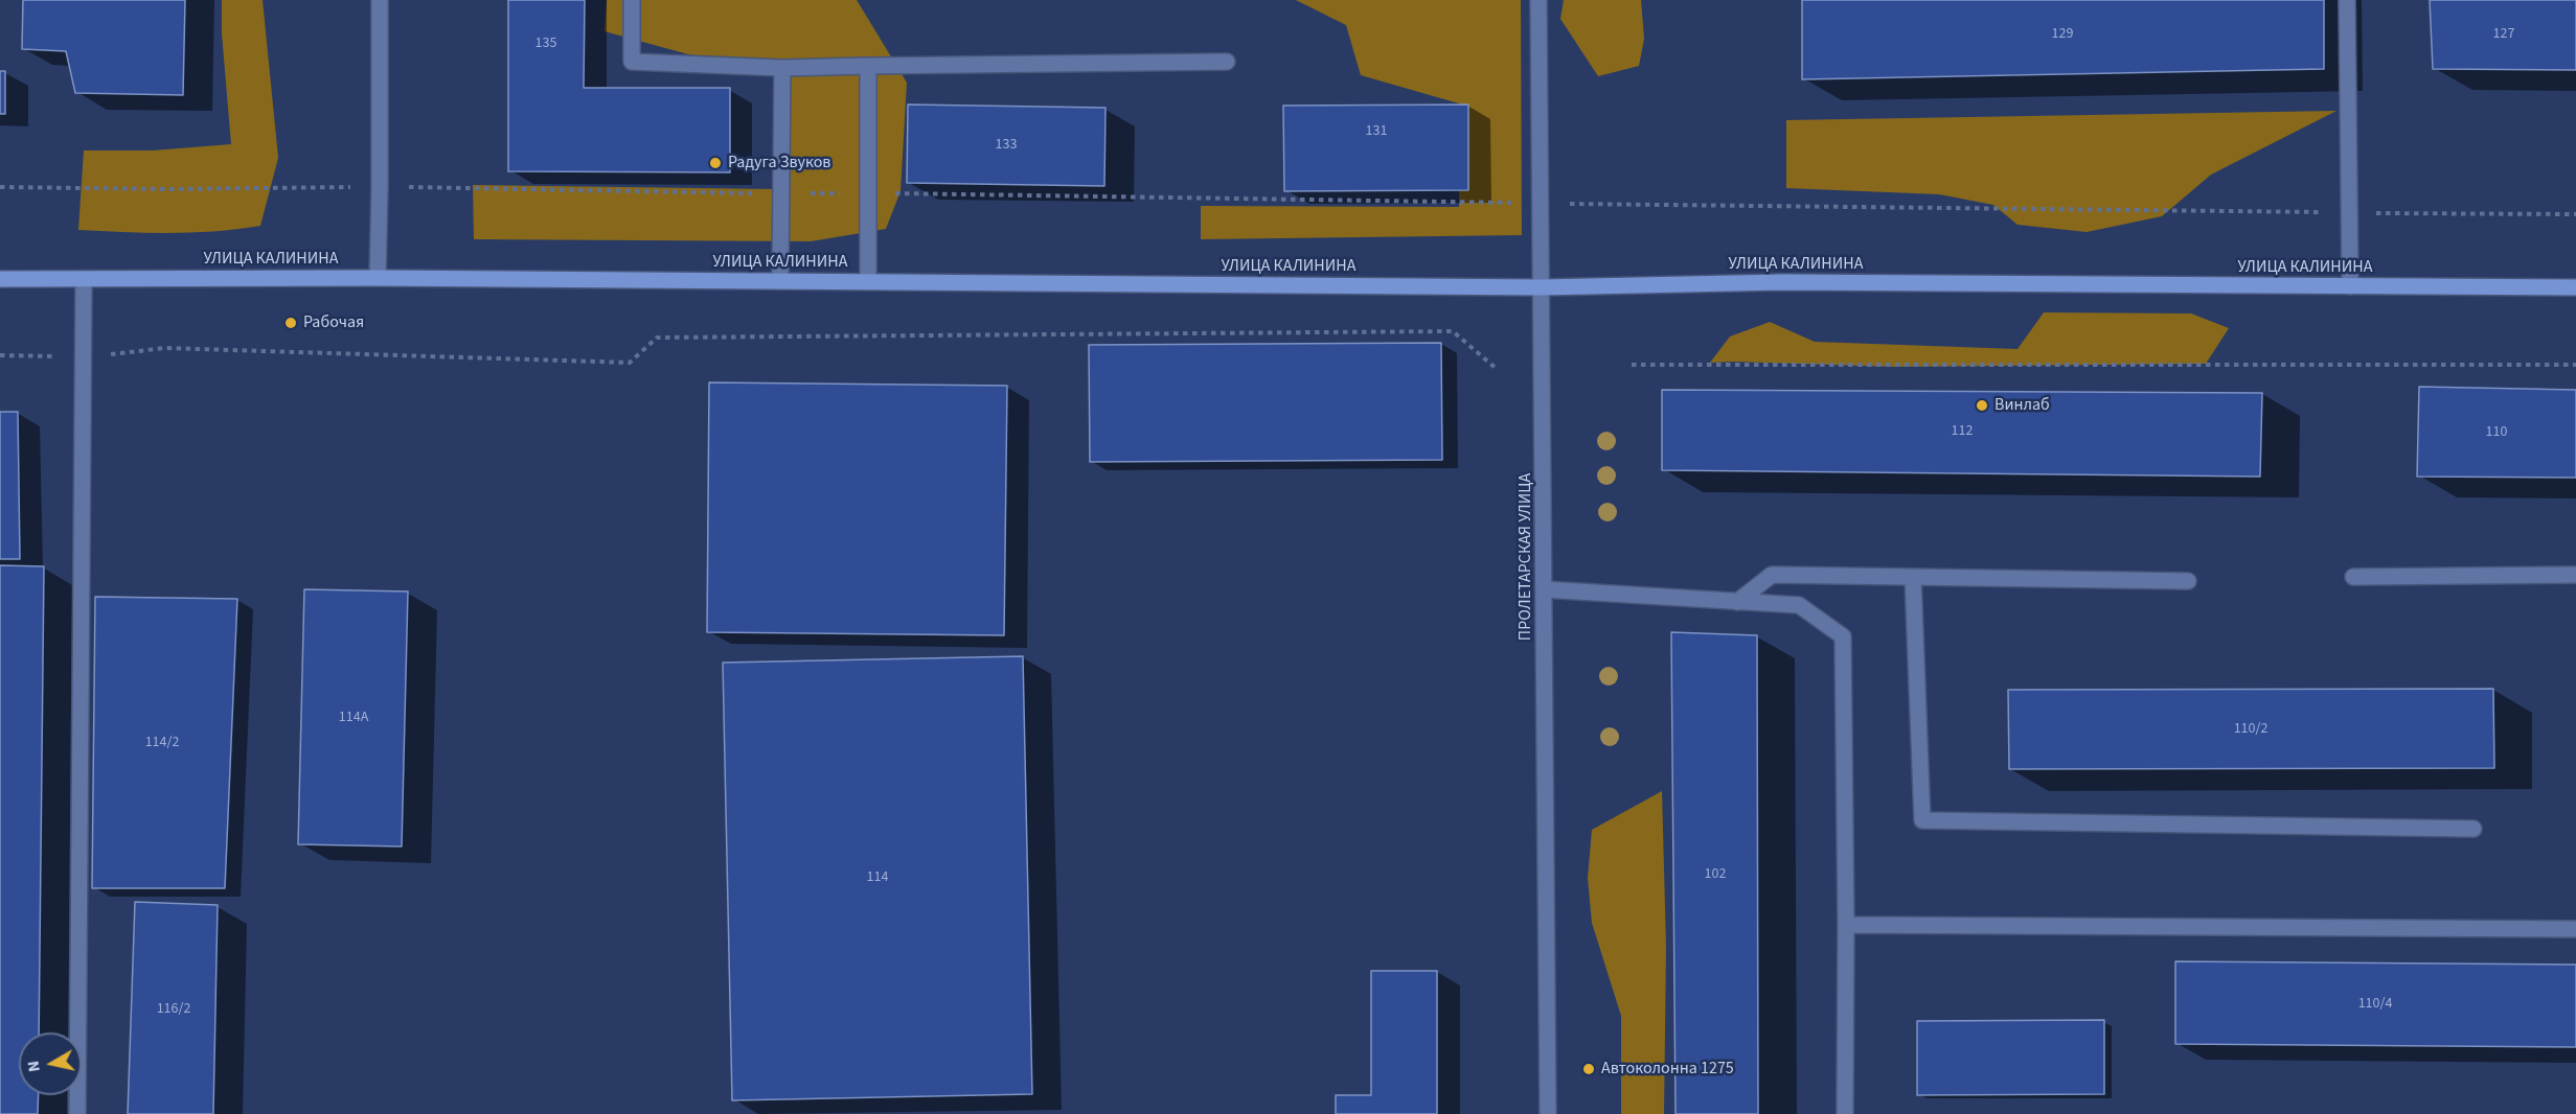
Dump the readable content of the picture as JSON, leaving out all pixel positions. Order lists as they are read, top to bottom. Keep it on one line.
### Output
{"streets":{"main road":["УЛИЦА КАЛИНИНА"],"street":["ПРОЛЕТАРСКАЯ УЛИЦА"]},"crossings":[["УЛИЦА КАЛИНИНА","ПРОЛЕТАРСКАЯ УЛИЦА"]],"places":["Радуга Звуков","Рабочая","Винлаб","Автоколонна 1275"],"house_numbers":["129","127","135","131","133","112","110","114А","110/2","114/2","102","114","110/4","116/2"],"north":"left"}
